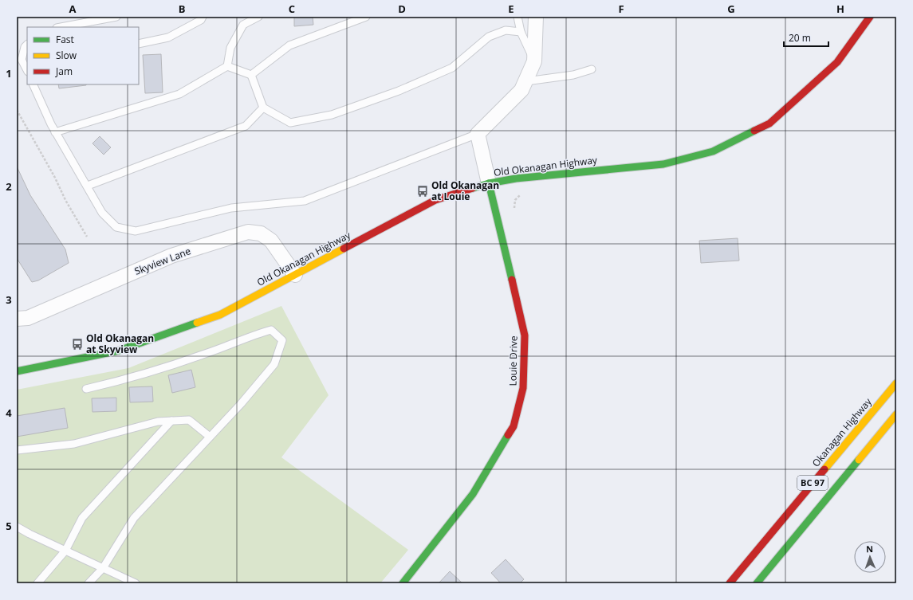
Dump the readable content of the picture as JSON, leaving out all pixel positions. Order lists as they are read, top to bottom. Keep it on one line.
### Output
{"streets":{"main road":["Old Okanagan Highway","Louie Drive","Okanagan Highway","BC 97"],"street":["Skyview Lane"]},"crossings":[["Old Okanagan Highway","Skyview Lane"],["Old Okanagan Highway","Louie Drive"]],"places":{"bus stop":["Old Okanagan at Louie","Old Okanagan at Skyview"]},"legend":["Fast","Slow","Jam"],"scale_bar":"20 m","north":"top","grid":{"columns":["A","B","C","D","E","F","G","H"],"rows":["1","2","3","4","5"]}}
